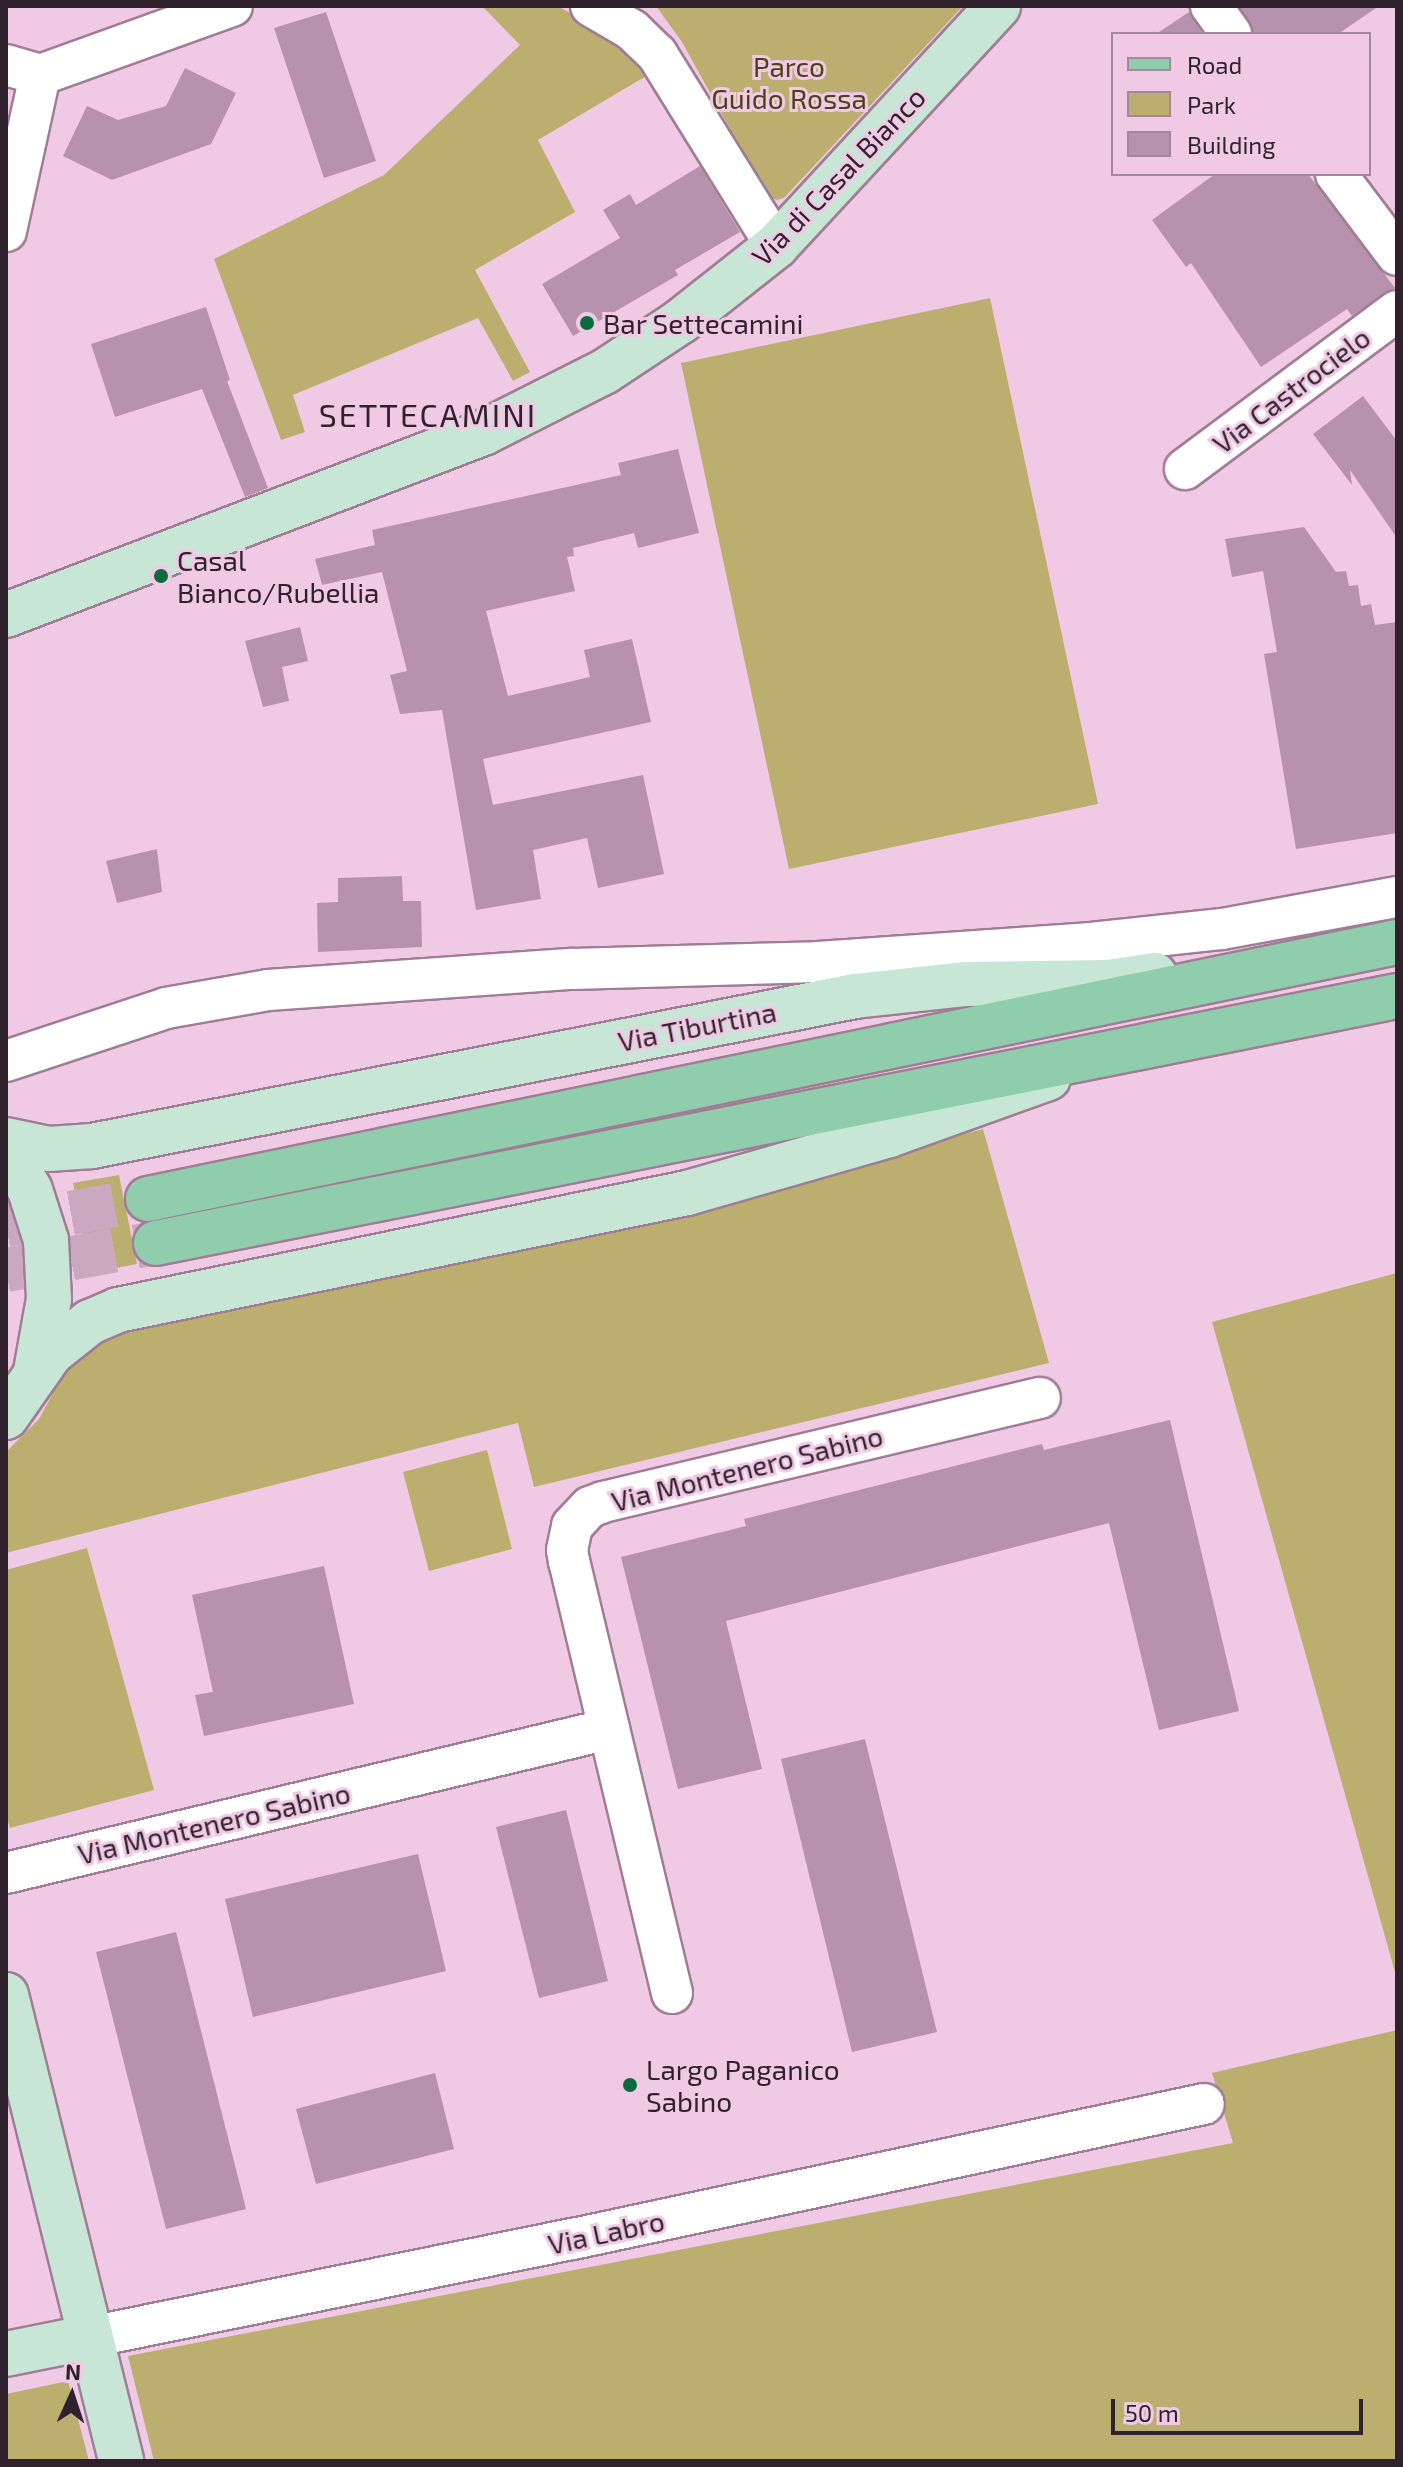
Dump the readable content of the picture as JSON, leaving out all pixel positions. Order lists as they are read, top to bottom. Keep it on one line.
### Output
{"streets":{"main road":["Via Tiburtina"],"street":["Via di Casal Bianco","Via Castrocielo","Via Montenero Sabino","Via Labro"]},"districts":["SETTECAMINI"],"parks":["Parco Guido Rossa"],"places":["Bar Settecamini","Casal Bianco/Rubellia","Largo Paganico Sabino"],"legend":["Road","Park","Building"],"scale_bar":"50 m","north":"top"}
